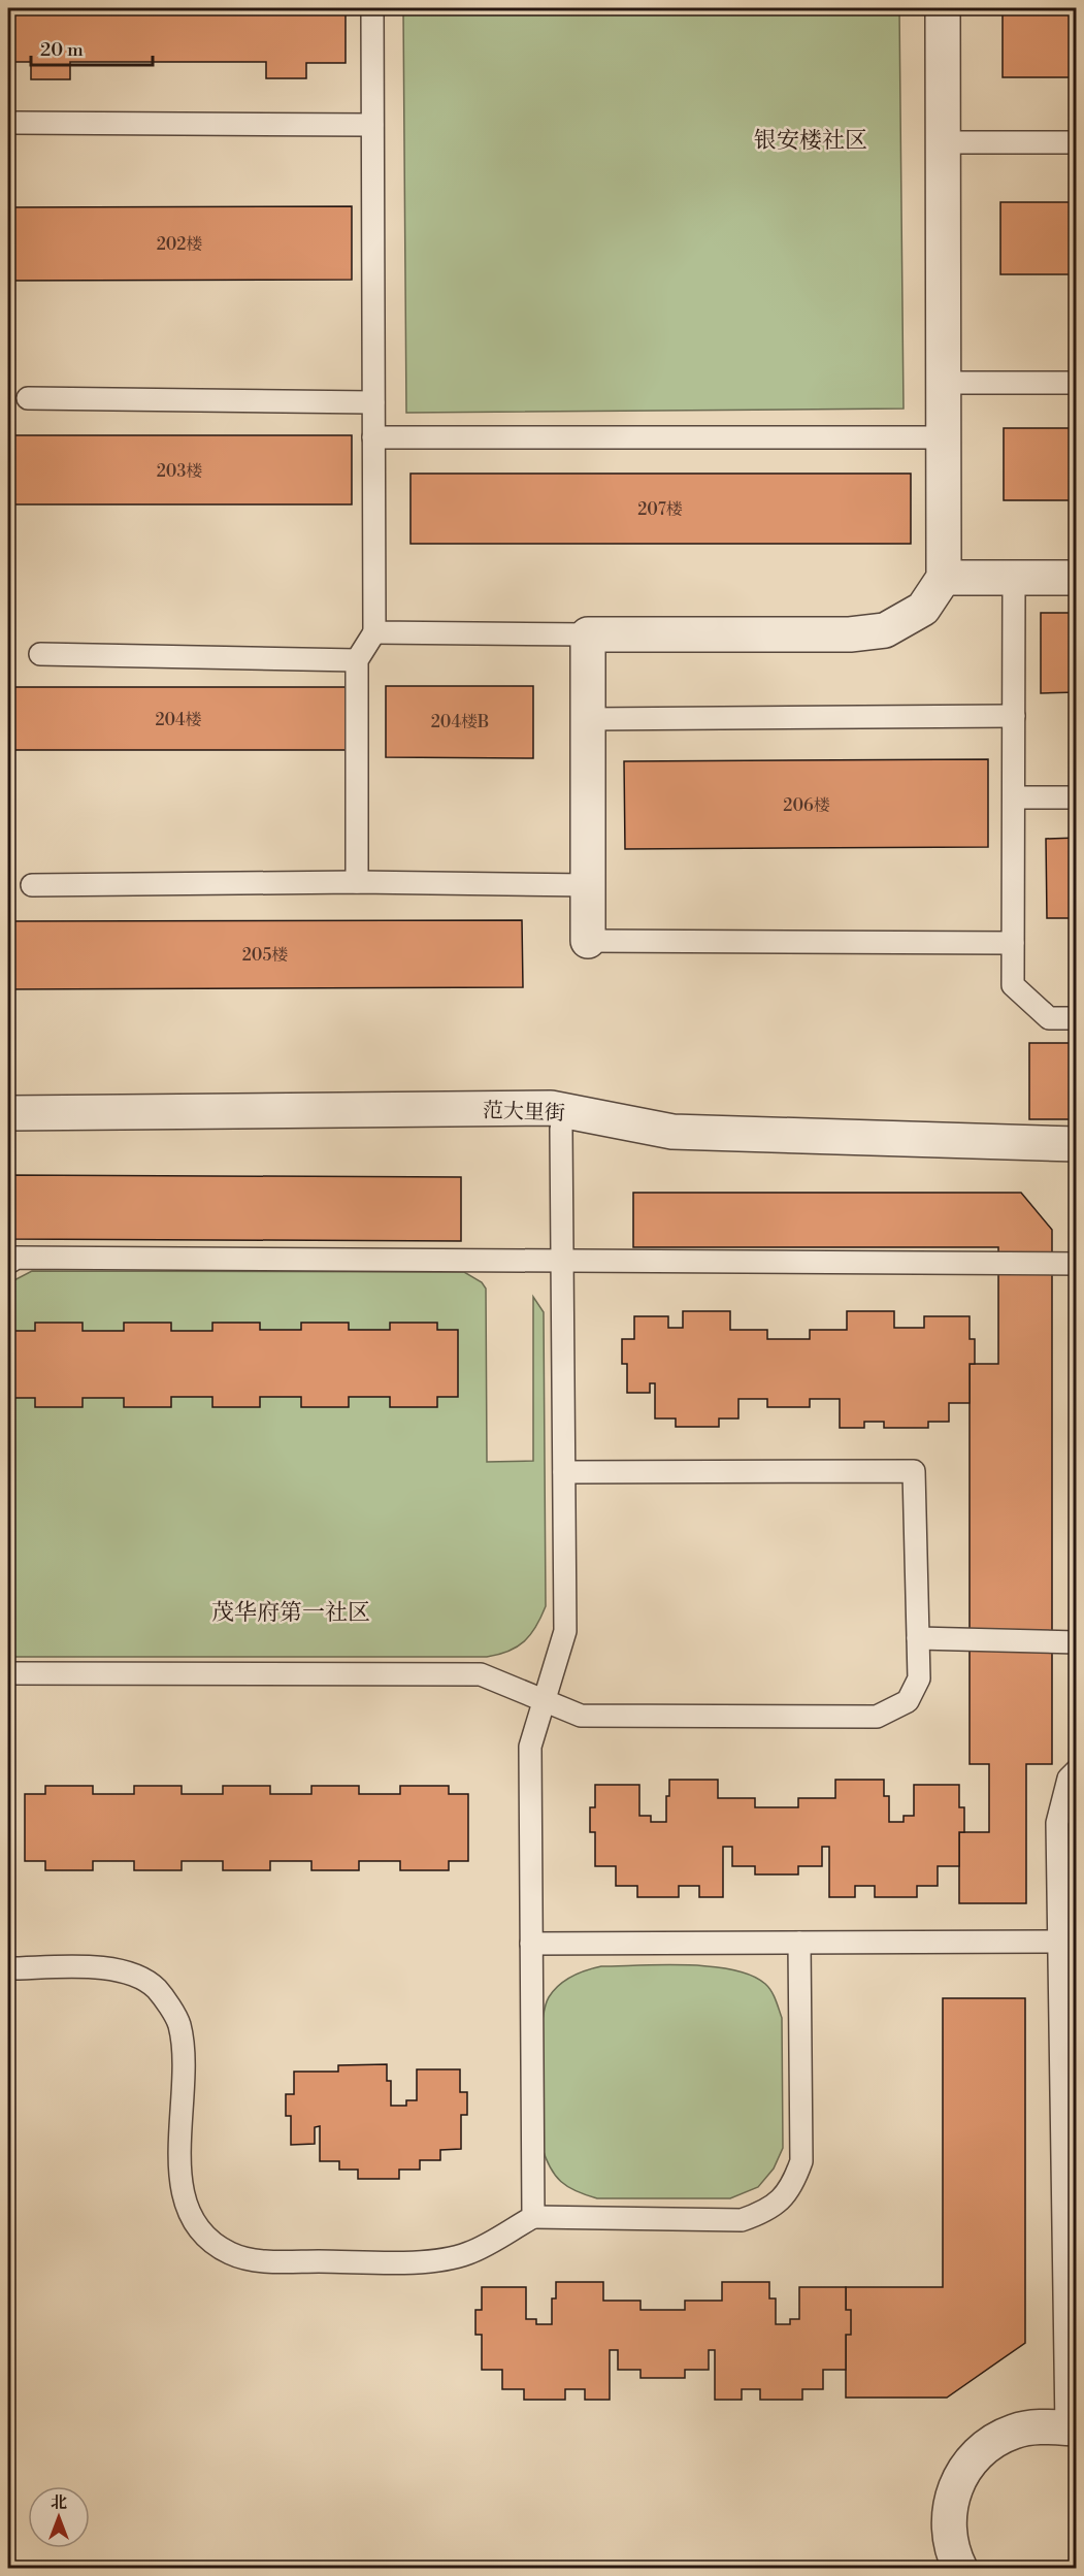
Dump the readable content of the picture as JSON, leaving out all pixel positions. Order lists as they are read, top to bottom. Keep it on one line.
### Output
{"streets":{"street":["范大里街"]},"districts":["银安楼社区","茂华府第一社区"],"house_numbers":["202楼","203楼","207楼","204楼","204楼B","206楼","205楼"],"scale_bar":"20 m","north":"top"}
